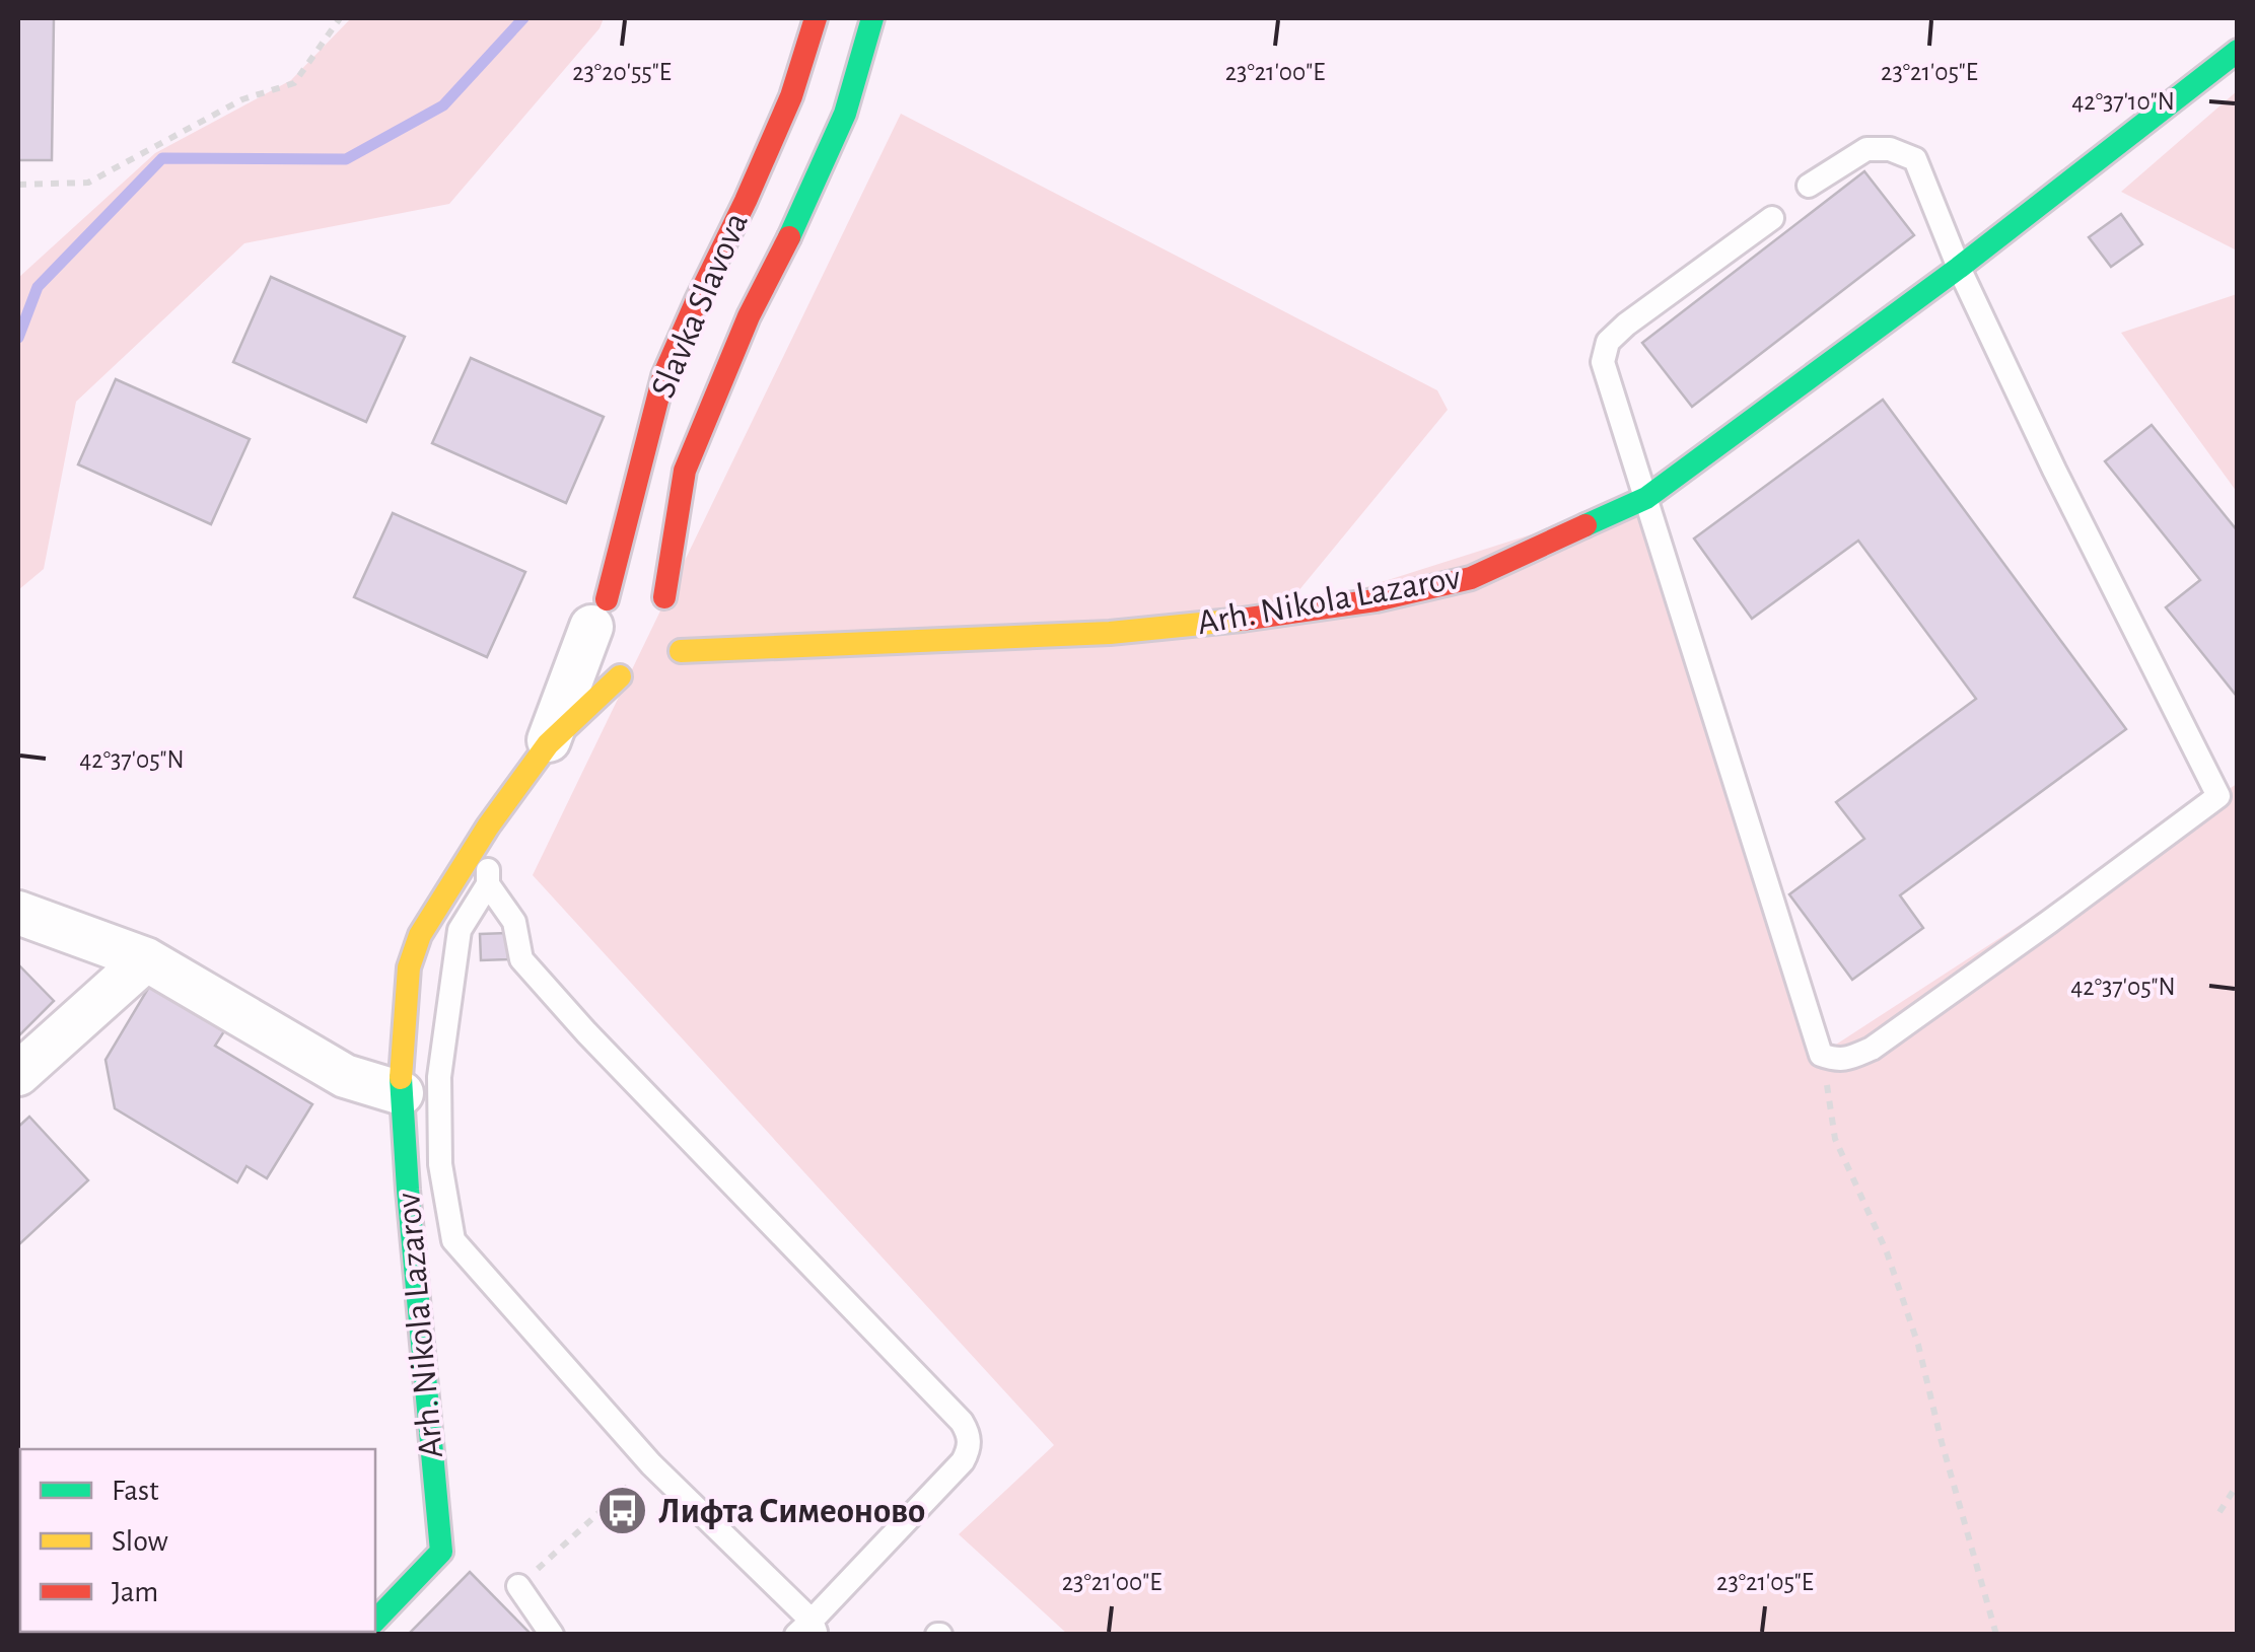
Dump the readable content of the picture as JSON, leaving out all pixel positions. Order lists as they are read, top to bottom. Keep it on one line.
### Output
{"streets":{"street":["Slavka Slavova","Arh. Nikola Lazarov"]},"crossings":[["Slavka Slavova","Arh. Nikola Lazarov"]],"places":{"bus stop":["Лифта Симеоново"]},"legend":["Fast","Slow","Jam"],"coordinates":["23°20'55\"E","23°21'00\"E","23°21'05\"E","42°37'10\"N","42°37'05\"N"]}
